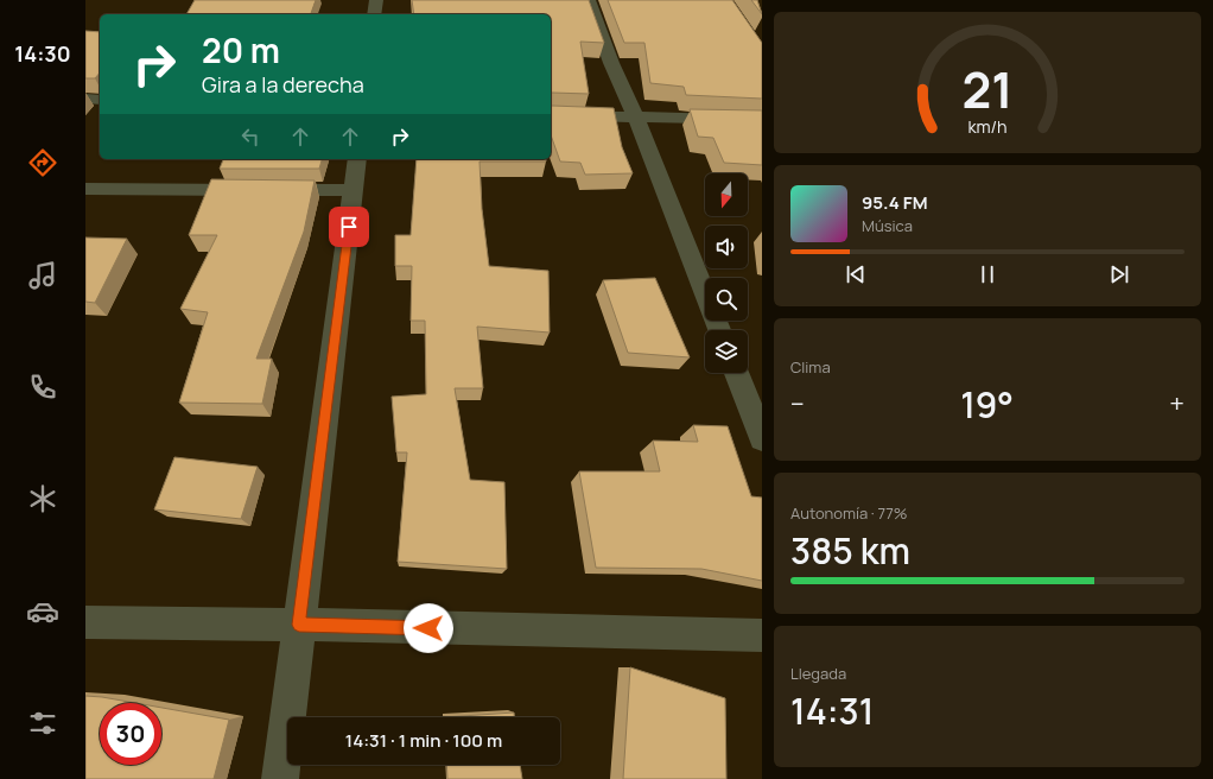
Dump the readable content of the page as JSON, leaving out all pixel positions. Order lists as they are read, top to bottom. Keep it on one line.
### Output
{"north":"bottom","page":{"tabs":"14:30","turn":["20 m","Gira a la derecha"],"song":["95.4 FM","Música"],"tile":["Clima",["Autonomía · 77%","385 km"],["Llegada","14:31"]],"heat":["−","19°","+"],"limit":"30","trip":"14:31 · 1 min · 100 m","gauge":["21","km/h"]}}
